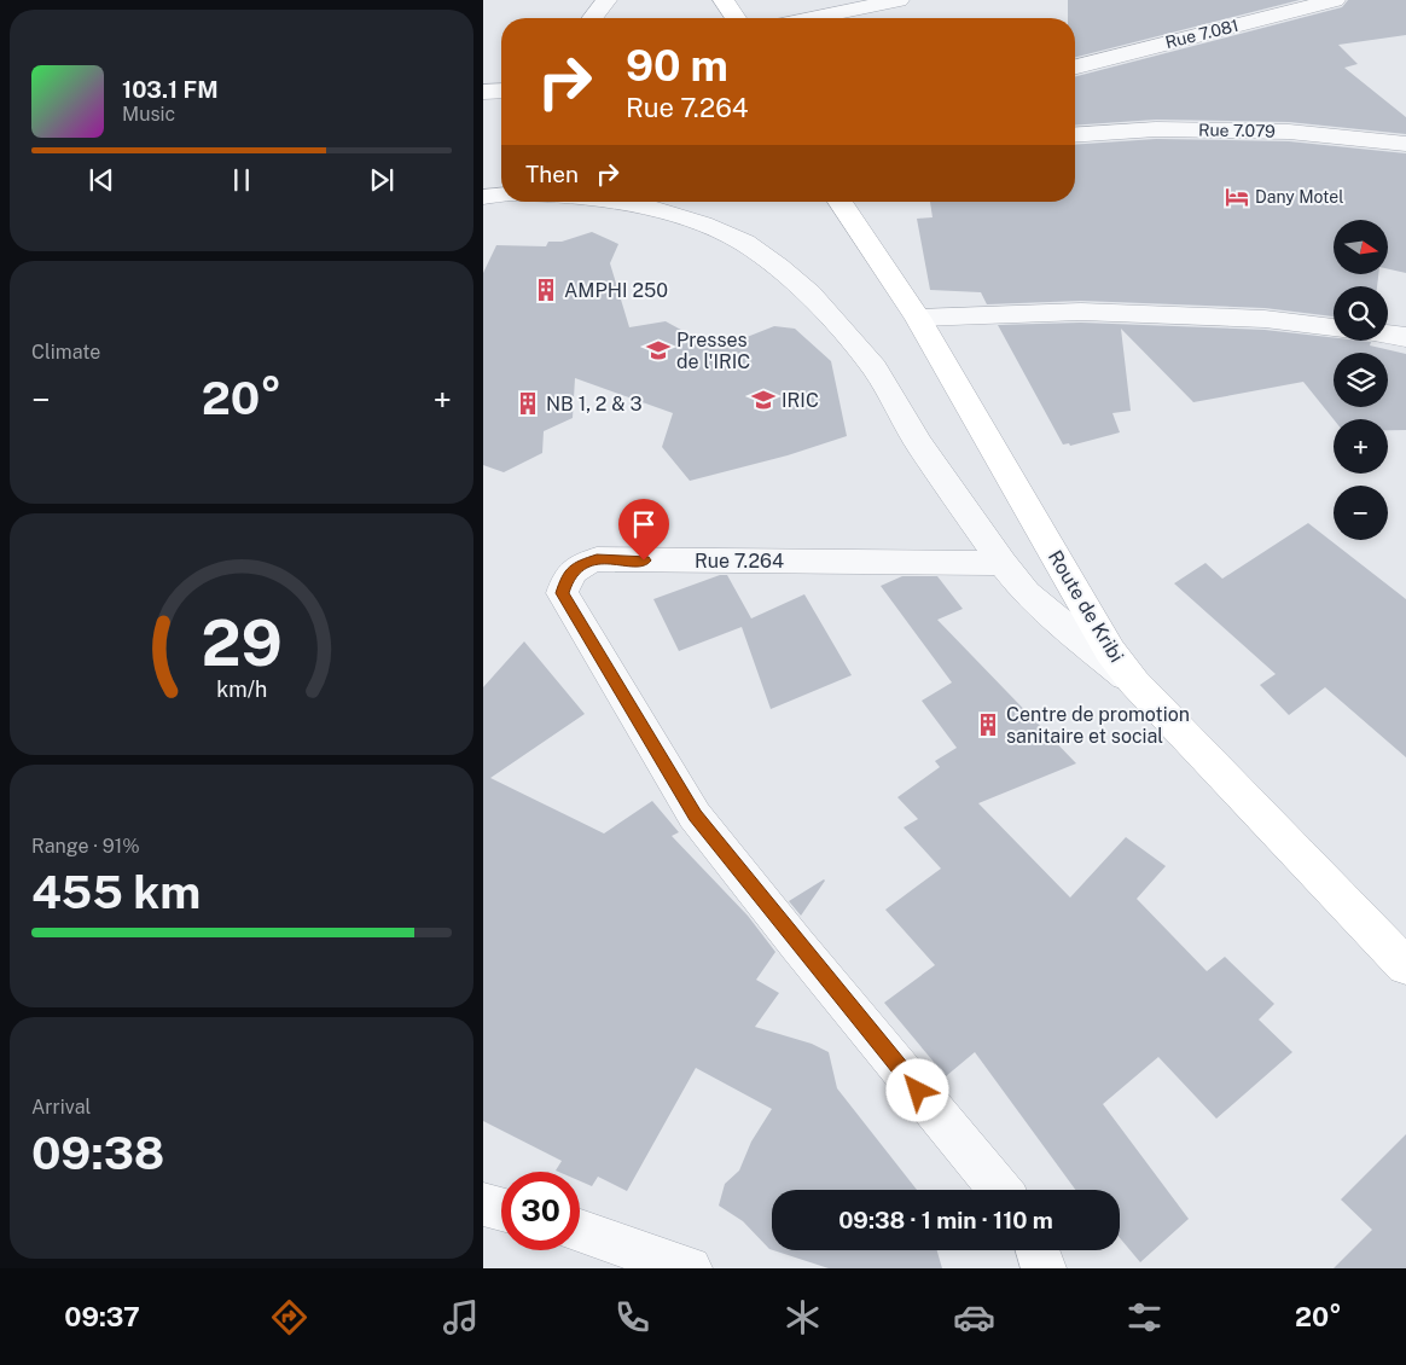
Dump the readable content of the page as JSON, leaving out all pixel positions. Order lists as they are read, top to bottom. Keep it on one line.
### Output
{"streets":{"main road":["Route de Kribi"],"street":["Rue 7.081","Rue 7.079","Rue 7.264"]},"places":{"hotel":["Dany Motel"],"building":["AMPHI 250","NB 1, 2 & 3","Centre de promotion sanitaire et social"],"school or university":["Presses de l'IRIC","IRIC"]},"north":"right","page":{"turn":["90 m","Rue 7.264"],"song":["103.1 FM","Music"],"then":"Then","map_buttons":["+","−"],"tile":["Climate",["Range · 91%","455 km"],["Arrival","09:38"]],"heat":["−","20°","+"],"limit":"30","trip":"09:38 · 1 min · 110 m","tabs":["09:37","20°"],"gauge":["29","km/h"]}}
